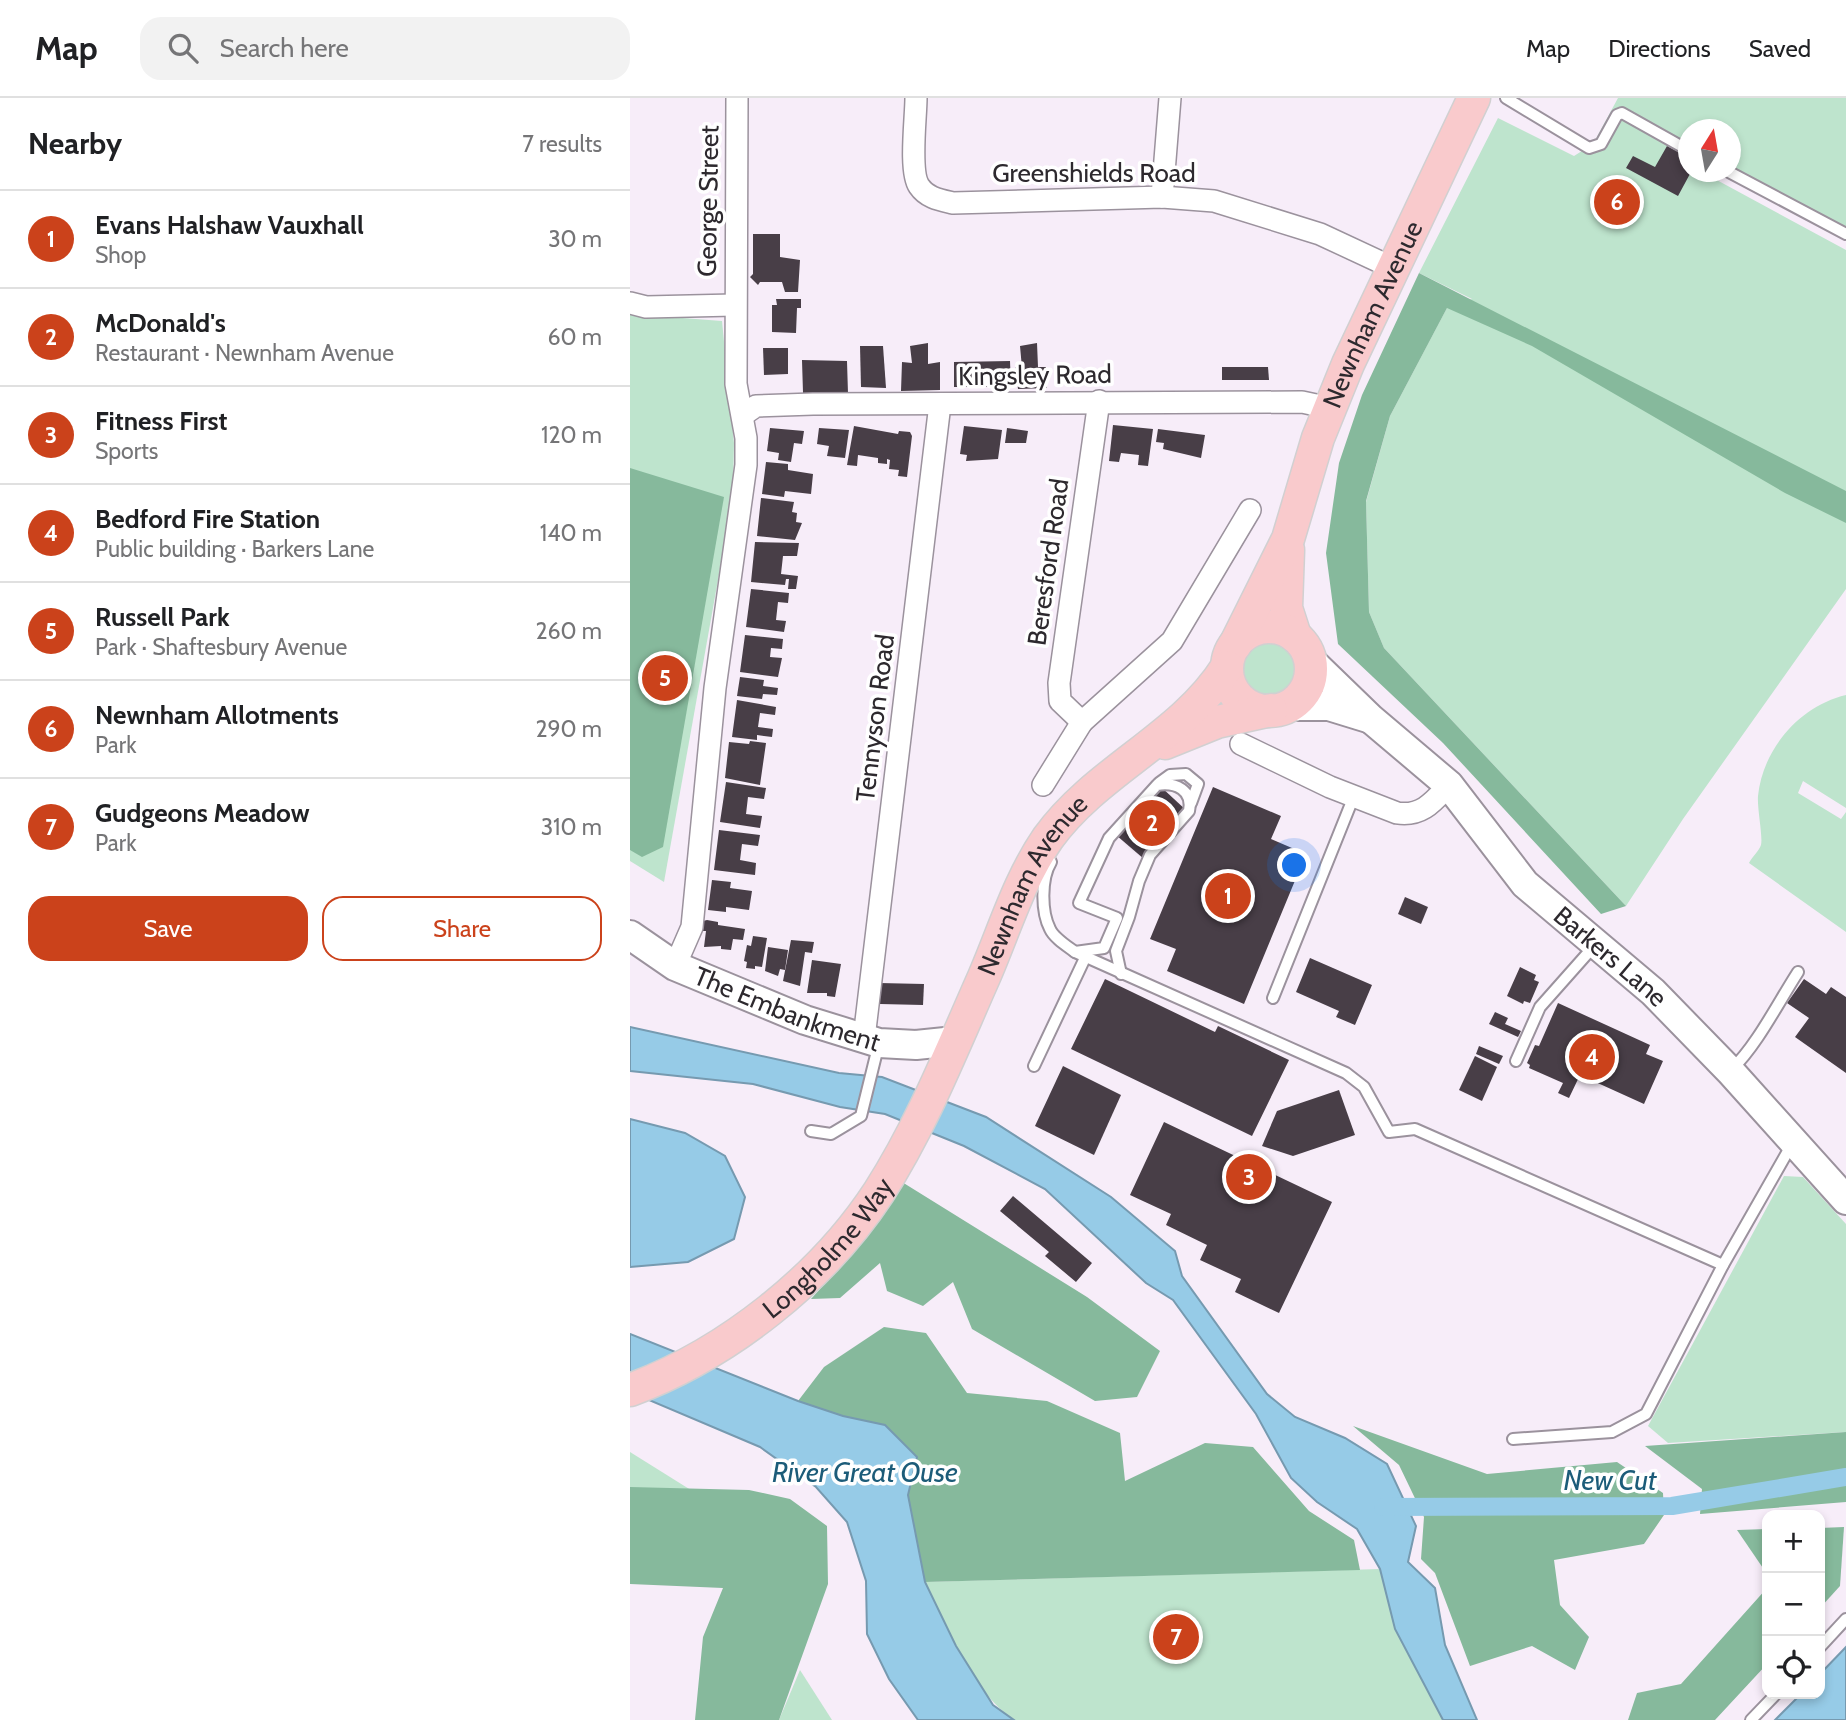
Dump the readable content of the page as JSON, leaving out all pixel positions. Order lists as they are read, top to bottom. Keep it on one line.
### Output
{"streets":{"main road":["Newnham Avenue","Longholme Way"],"street":["Greenshields Road","George Street","Kingsley Road","Beresford Road","Tennyson Road","Barkers Lane","The Embankment"]},"crossings":[["Greenshields Road","Newnham Avenue"],["George Street","Kingsley Road"],["George Street","The Embankment"],["Newnham Avenue","Kingsley Road"],["Newnham Avenue","Barkers Lane"],["Newnham Avenue","The Embankment"],["Newnham Avenue","Longholme Way"],["Kingsley Road","Beresford Road"],["Kingsley Road","Tennyson Road"],["Tennyson Road","The Embankment"],["The Embankment","Longholme Way"]],"water":["River Great Ouse","New Cut"],"north":"top","page":{"header":"Map","search":"Search here","nav":["Map","Directions","Saved"],"heading":["Nearby","7 results"],"pins":["6","5","2","1","4","3","7"],"list":[{"mark":"1","name":"Evans Halshaw Vauxhall","note":"Shop","value":"30 m"},{"mark":"2","name":"McDonald's","note":"Restaurant · Newnham Avenue","value":"60 m"},{"mark":"3","name":"Fitness First","note":"Sports","value":"120 m"},{"mark":"4","name":"Bedford Fire Station","note":"Public building · Barkers Lane","value":"140 m"},{"mark":"5","name":"Russell Park","note":"Park · Shaftesbury Avenue","value":"260 m"},{"mark":"6","name":"Newnham Allotments","note":"Park","value":"290 m"},{"mark":"7","name":"Gudgeons Meadow","note":"Park","value":"310 m"}],"buttons":["Save","Share"],"map_buttons":["+","−"]}}
